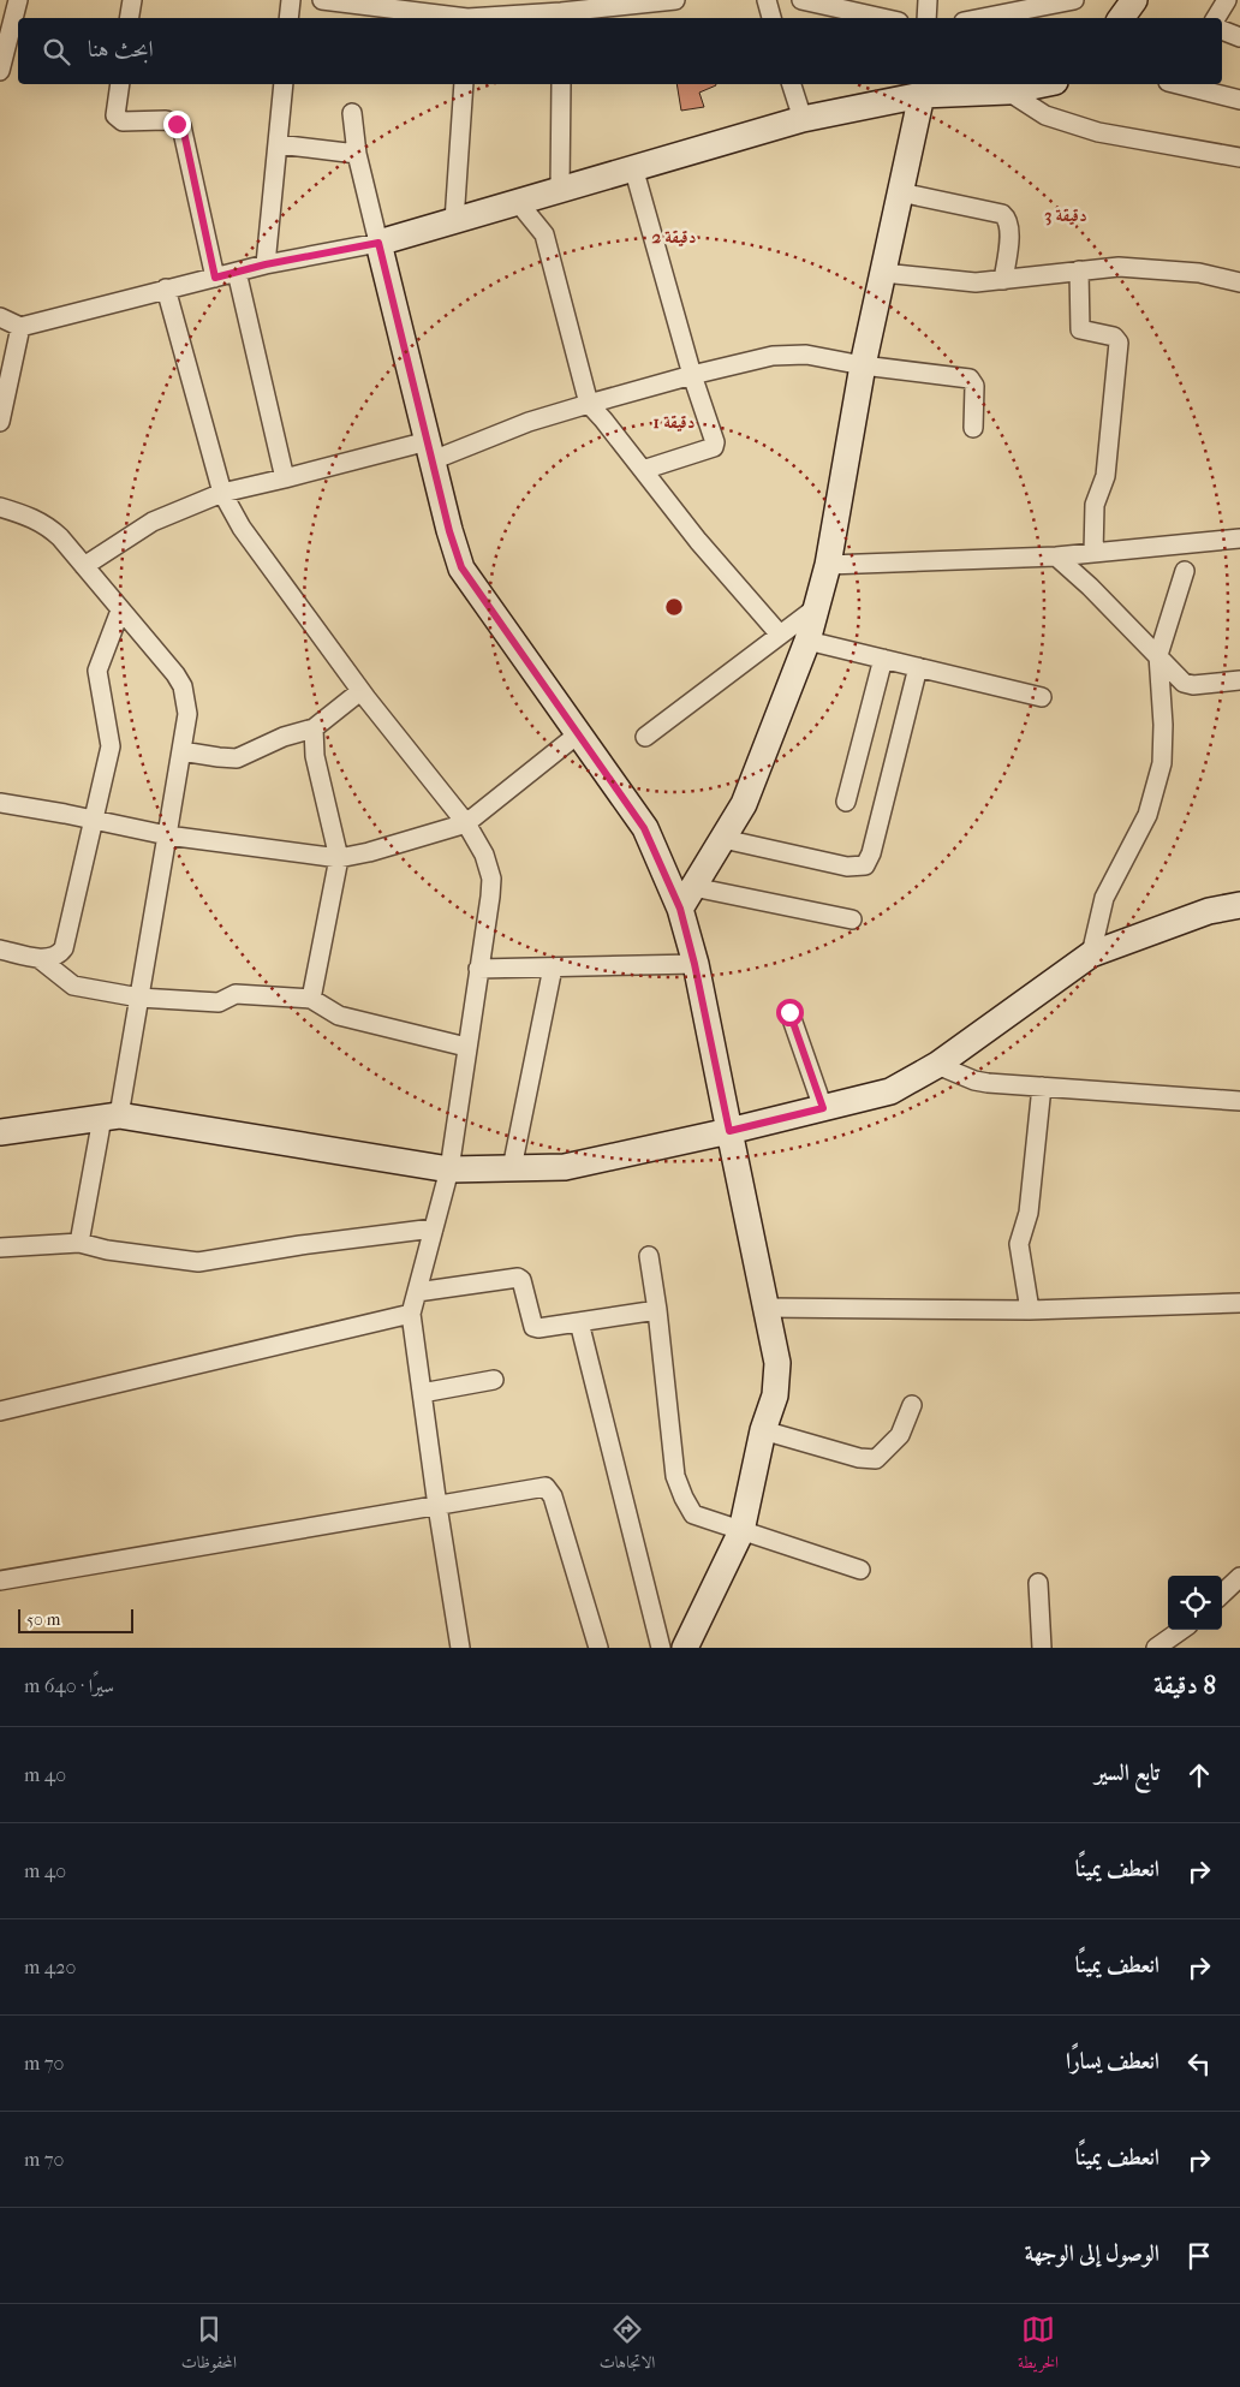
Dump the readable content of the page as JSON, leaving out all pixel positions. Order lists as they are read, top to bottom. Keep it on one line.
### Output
{"scale_bar":"50 m","page":{"search":"ابحث هنا","scale":"50 m","heading":["8 دقيقة","سيرًا · 640 m"],"list":[["تابع السير","40 m"],["انعطف يمينًا","40 m"],["انعطف يمينًا","420 m"],["انعطف يسارًا","70 m"],["انعطف يمينًا","70 m"],"الوصول إلى الوجهة"],"nav":["الخريطة","الاتجاهات","المحفوظات"]},"rings":["3 دقيقة","2 دقيقة","1 دقيقة"]}
